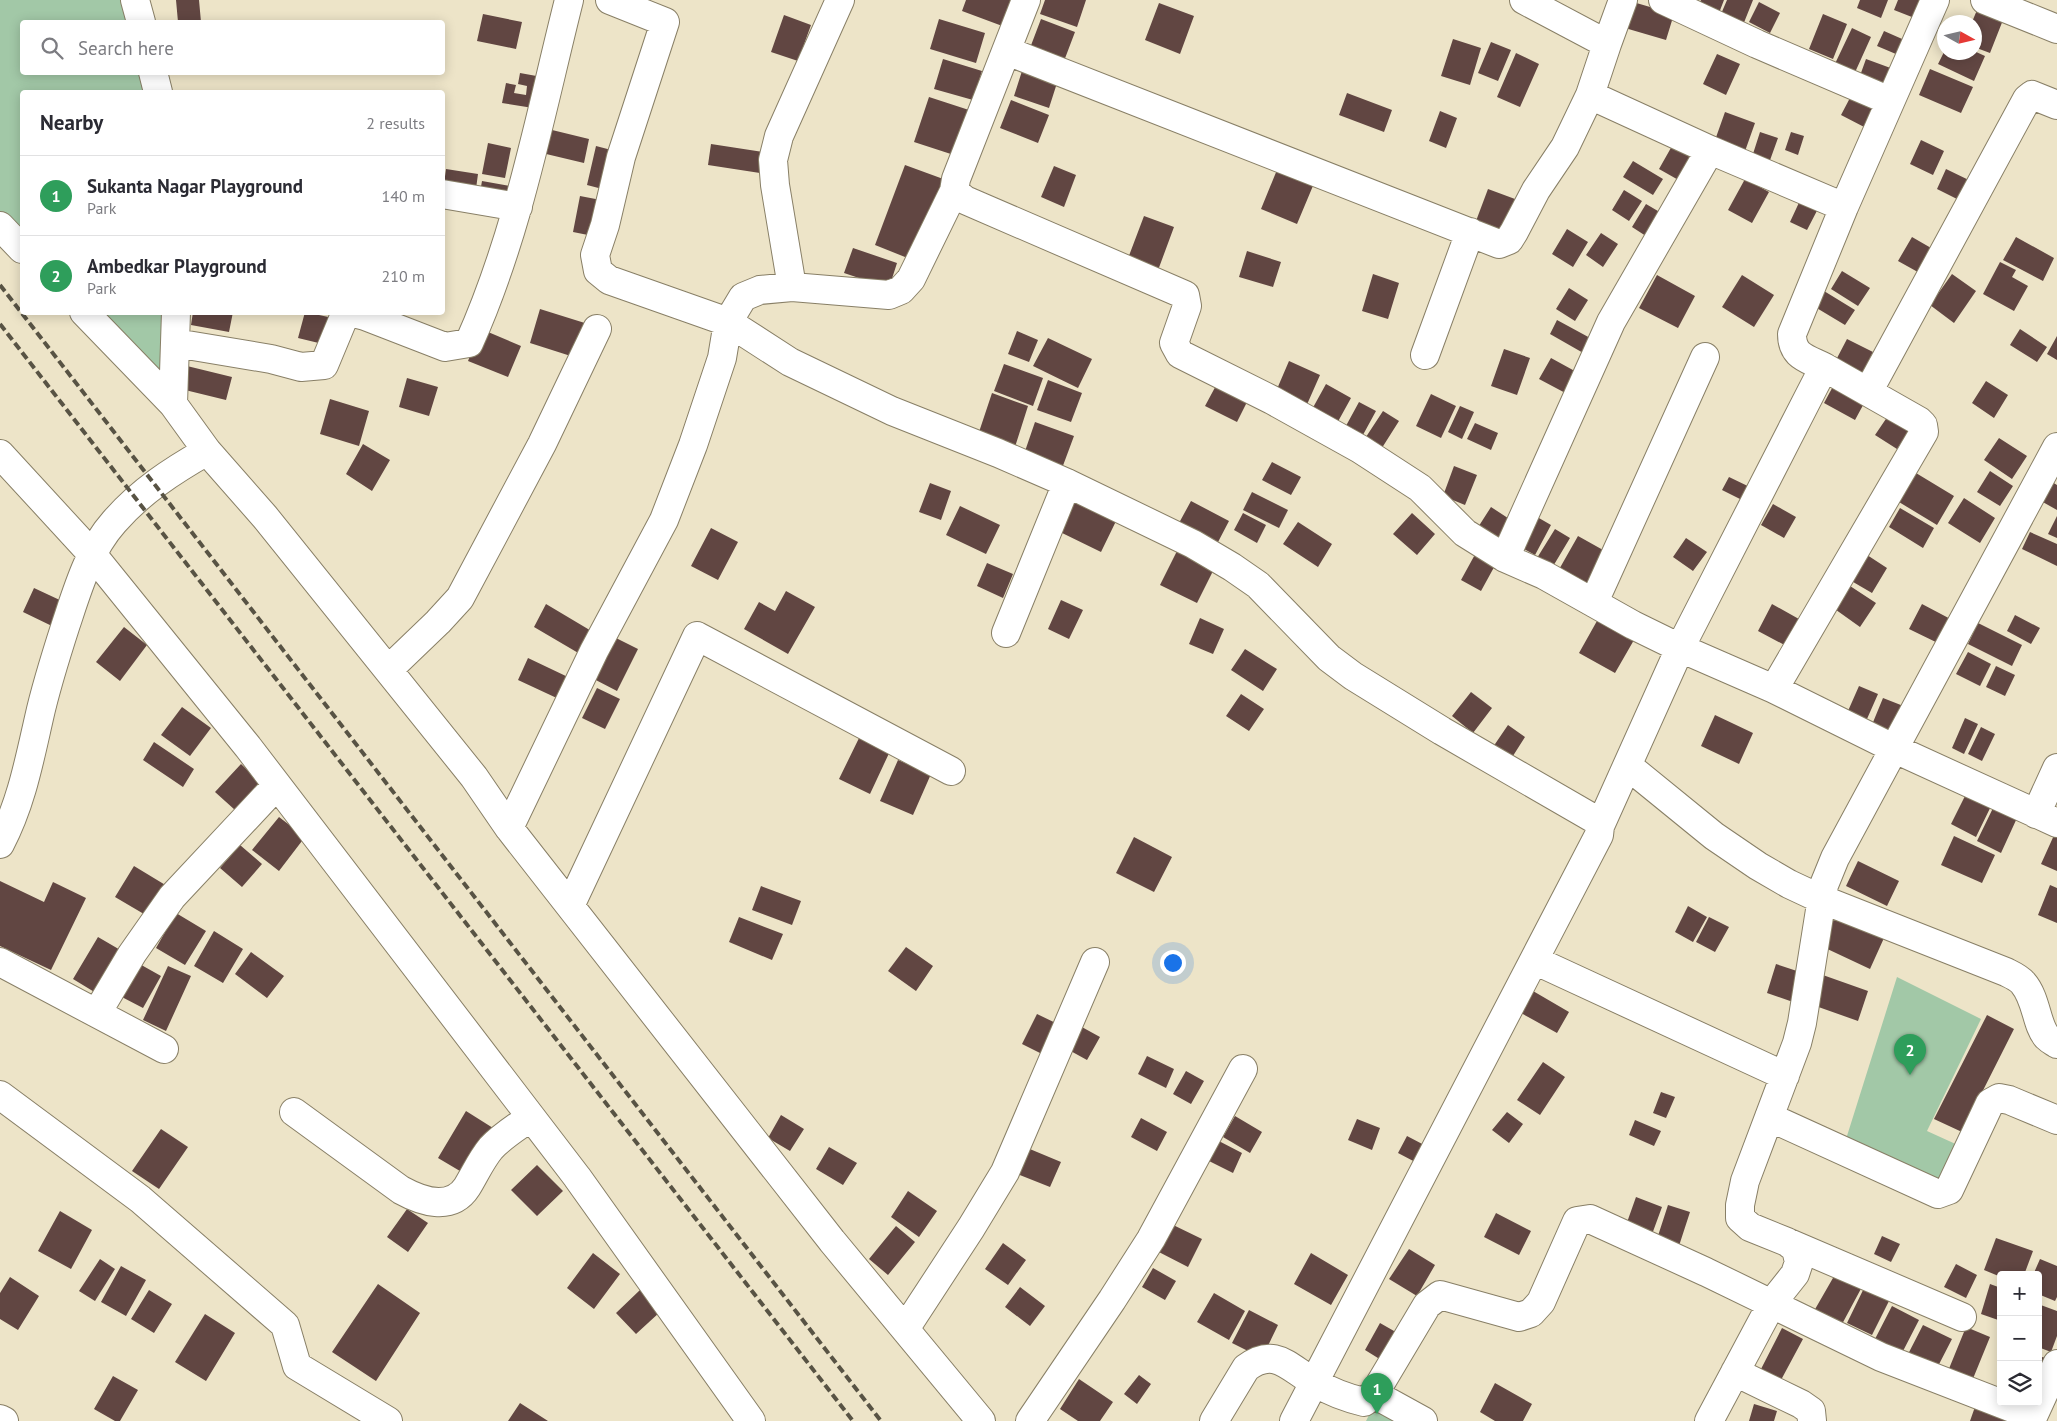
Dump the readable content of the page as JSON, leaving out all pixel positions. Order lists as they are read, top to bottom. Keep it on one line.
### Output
{"north":"right","page":{"search":"Search here","heading":["Nearby","2 results"],"list":[{"mark":"1","name":"Sukanta Nagar Playground","note":"Park","value":"140 m"},{"mark":"2","name":"Ambedkar Playground","note":"Park","value":"210 m"}],"pins":["2","1"],"map_buttons":["+","−"]}}
